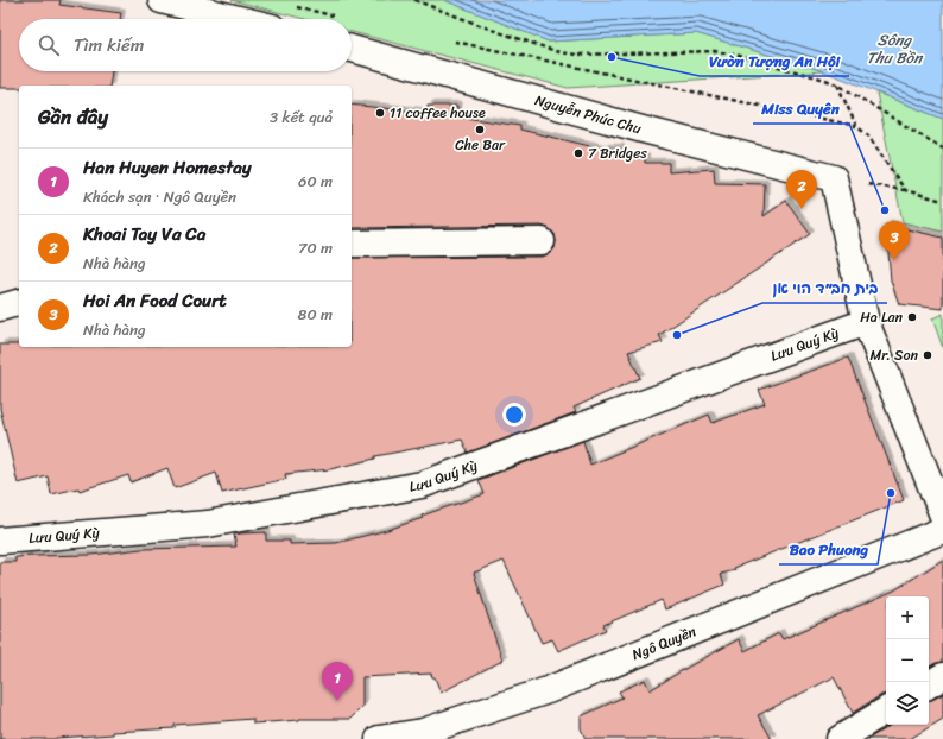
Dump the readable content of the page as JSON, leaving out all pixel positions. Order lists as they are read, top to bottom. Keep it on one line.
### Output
{"streets":{"street":["Nguyễn Phúc Chu","Lưu Quý Kỳ","Ngô Quyền"]},"crossings":[["Nguyễn Phúc Chu","Lưu Quý Kỳ"]],"water":["Sông Thu Bồn"],"places":["Vườn Tượng An Hội","11 coffee house","Che Bar","7 Bridges","Miss Quyên","Ha Lan","בית חב\"ד הוי אן","Mr. Son","Bao Phuong"],"page":{"search":"Tìm kiếm","heading":["Gần đây","3 kết quả"],"list":[{"mark":"1","name":"Han Huyen Homestay","note":"Khách sạn · Ngô Quyền","value":"60 m"},{"mark":"2","name":"Khoai Tay Va Ca","note":"Nhà hàng","value":"70 m"},{"mark":"3","name":"Hoi An Food Court","note":"Nhà hàng","value":"80 m"}],"pins":["2","3","1"],"map_buttons":["+","−"]}}
